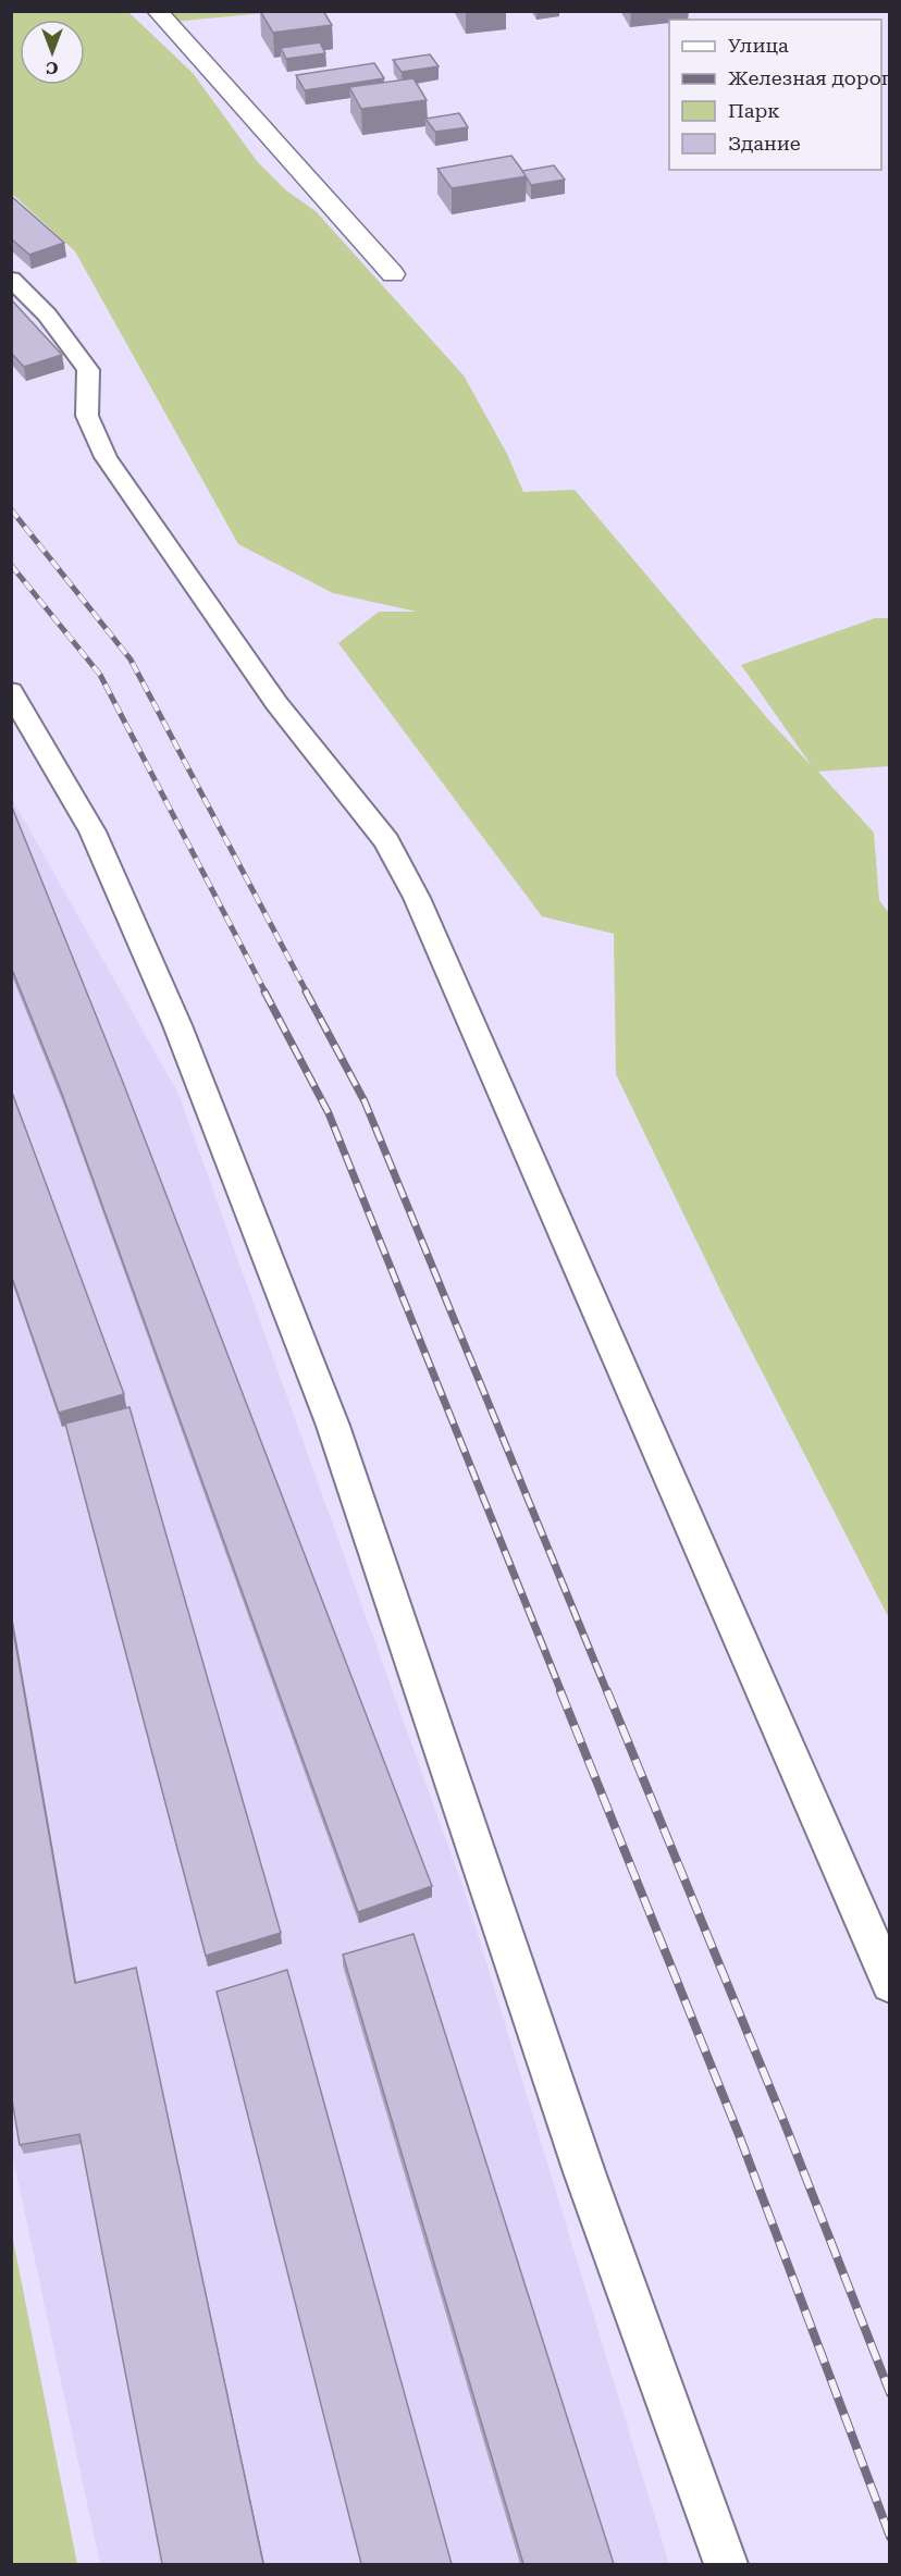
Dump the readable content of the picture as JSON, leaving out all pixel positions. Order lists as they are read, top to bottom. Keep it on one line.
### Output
{"legend":["Улица","Железная дорога","Парк","Здание"],"north":"bottom"}
